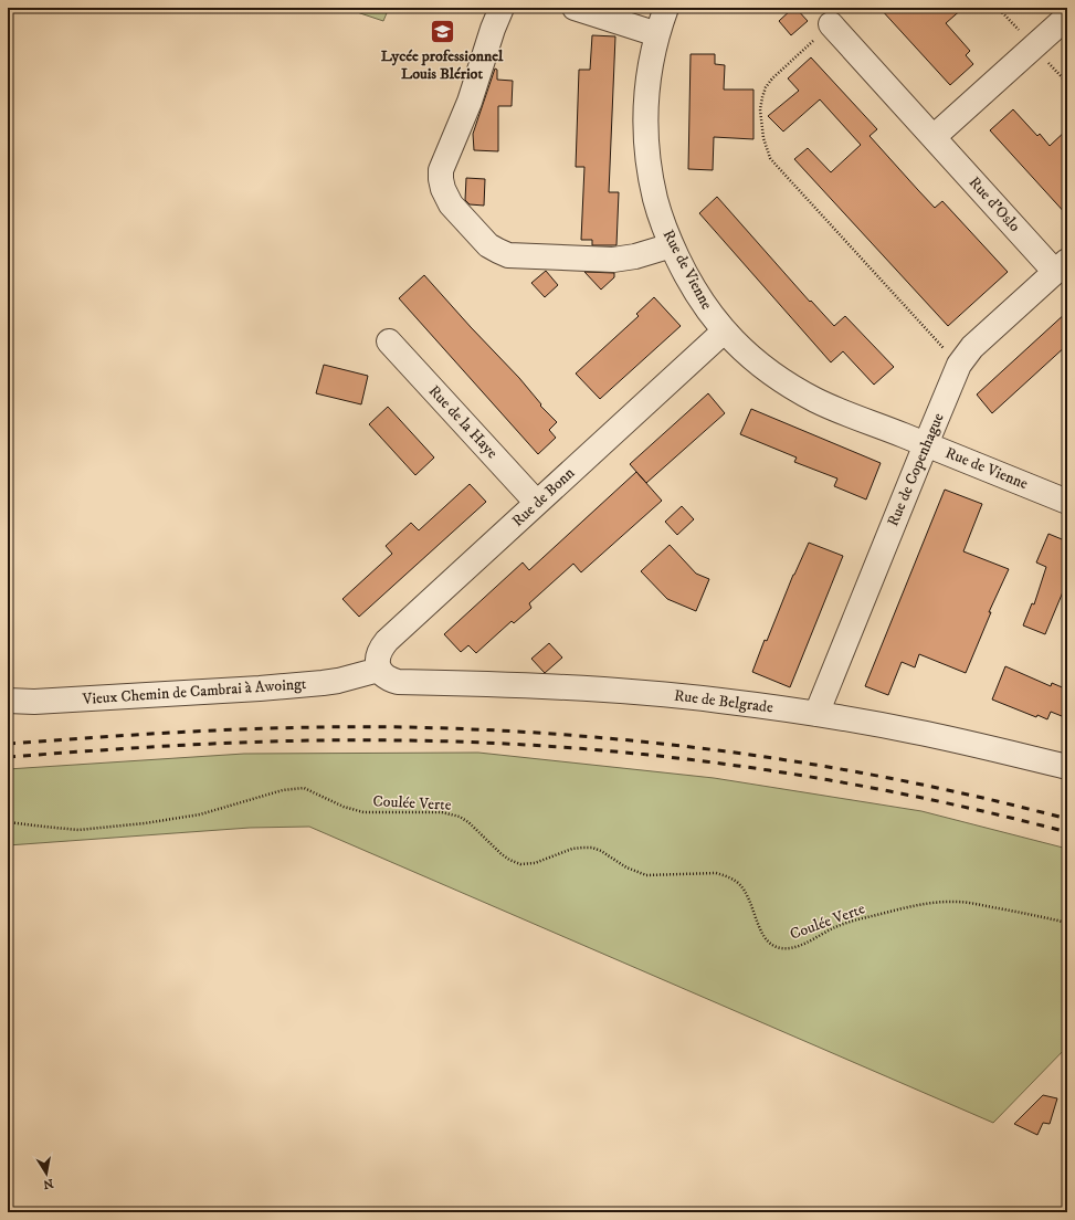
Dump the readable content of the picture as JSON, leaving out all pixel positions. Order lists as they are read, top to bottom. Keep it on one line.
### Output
{"streets":{"street":["Rue d'Oslo","Rue de Vienne","Rue de la Haye","Rue de Copenhague","Rue de Bonn","Vieux Chemin de Cambrai à Awoingt","Rue de Belgrade"],"path":["Coulée Verte"]},"crossings":[["Rue d'Oslo","Rue de Copenhague"],["Rue de Vienne","Rue de Copenhague"],["Rue de Vienne","Rue de Bonn"],["Rue de la Haye","Rue de Bonn"],["Rue de Copenhague","Rue de Belgrade"],["Rue de Bonn","Vieux Chemin de Cambrai à Awoingt"],["Rue de Bonn","Rue de Belgrade"],["Vieux Chemin de Cambrai à Awoingt","Rue de Belgrade"]],"places":{"school or university":["Lycée professionnel Louis Blériot"]},"north":"bottom"}
